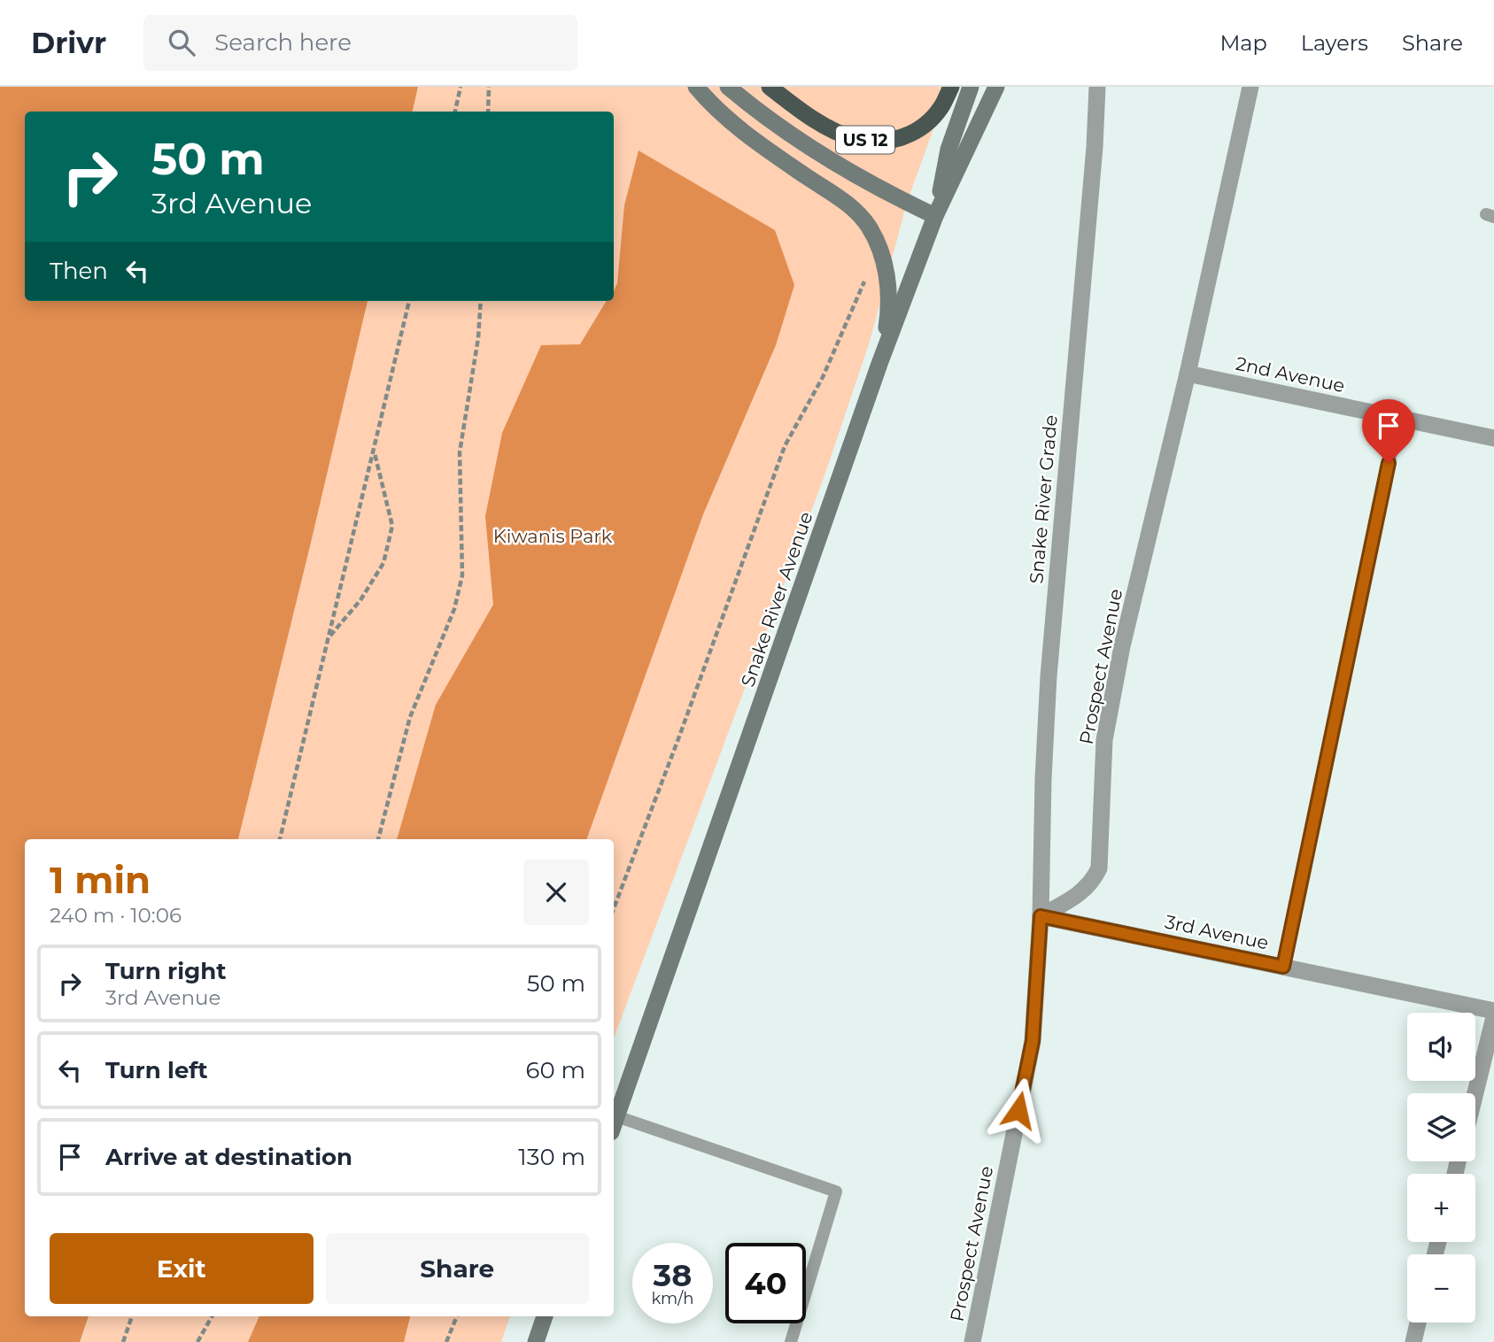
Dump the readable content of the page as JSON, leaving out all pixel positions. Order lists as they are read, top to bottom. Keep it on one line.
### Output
{"streets":{"highway":["US 12"],"main road":["Snake River Avenue"],"street":["2nd Avenue","Snake River Grade","Prospect Avenue","3rd Avenue"]},"crossings":[["2nd Avenue","Prospect Avenue"],["Snake River Grade","Prospect Avenue"],["Snake River Grade","3rd Avenue"],["Prospect Avenue","3rd Avenue"]],"parks":["Kiwanis Park"],"page":{"header":"Drivr","search":"Search here","nav":["Map","Layers","Share"],"turn":["50 m","3rd Avenue"],"then":"Then","heading":["1 min","240 m · 10:06"],"list":[{"name":"Turn right","note":"3rd Avenue","value":"50 m"},{"name":"Turn left","value":"60 m"},{"name":"Arrive at destination","value":"130 m"}],"map_buttons":["+","−"],"buttons":["Exit","Share"],"speed":"38 km/h","limit":"40"}}
